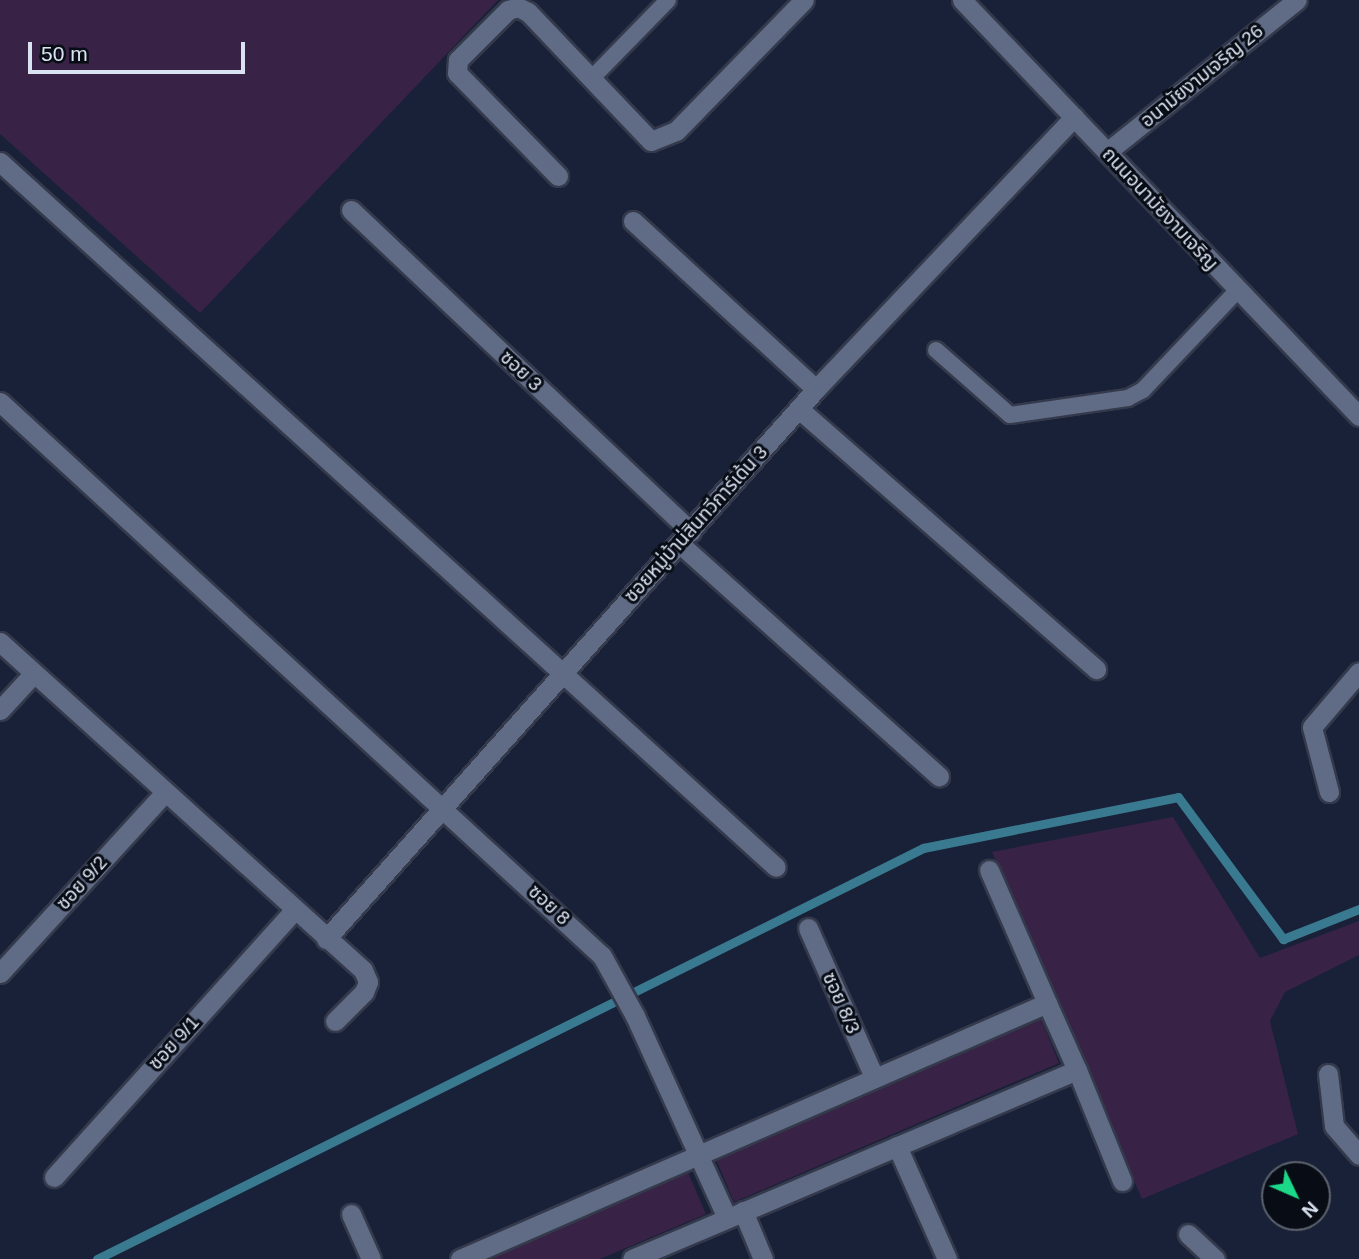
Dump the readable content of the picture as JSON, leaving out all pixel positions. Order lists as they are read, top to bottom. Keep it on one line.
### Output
{"streets":{"street":["อนามัยงามเจริญ 26","ถนนอนามัยงามเจริญ","ซอย 3","ซอยหมู่บ้าน่สินทวีการ์เด้น 3","ซอย 9/2","ซอย 8","ซอย 8/3","ซอย 9/1"]},"crossings":[["อนามัยงามเจริญ 26","ถนนอนามัยงามเจริญ"],["ถนนอนามัยงามเจริญ","ซอยหมู่บ้าน่สินทวีการ์เด้น 3"],["ซอย 3","ซอยหมู่บ้าน่สินทวีการ์เด้น 3"],["ซอยหมู่บ้าน่สินทวีการ์เด้น 3","ซอย 8"]],"scale_bar":"50 m","north":"bottom right"}
